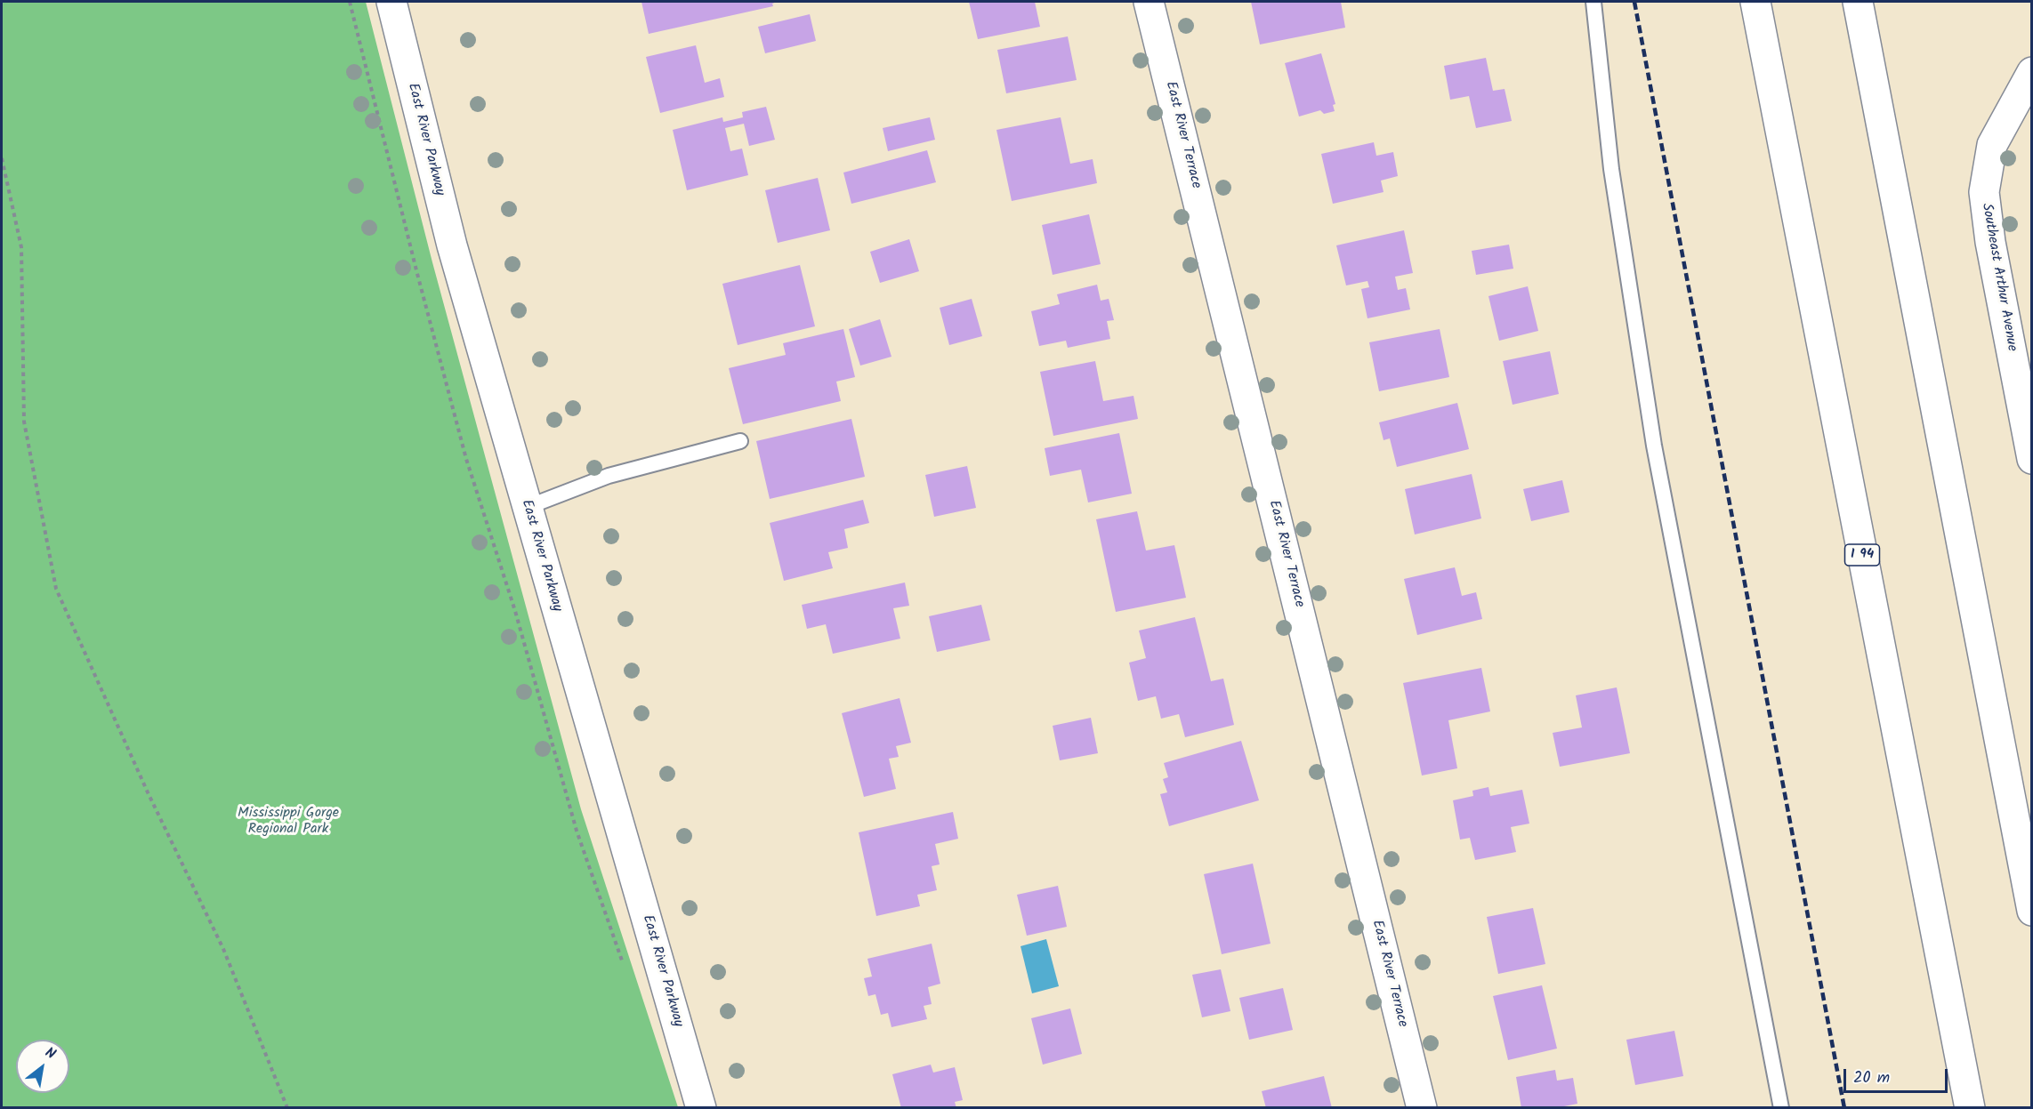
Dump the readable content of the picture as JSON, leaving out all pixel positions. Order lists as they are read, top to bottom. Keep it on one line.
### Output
{"streets":{"main road":["East River Terrace","East River Parkway","Southeast Arthur Avenue","I 94"]},"parks":["Mississippi Gorge Regional Park"],"scale_bar":"20 m","north":"top right"}
